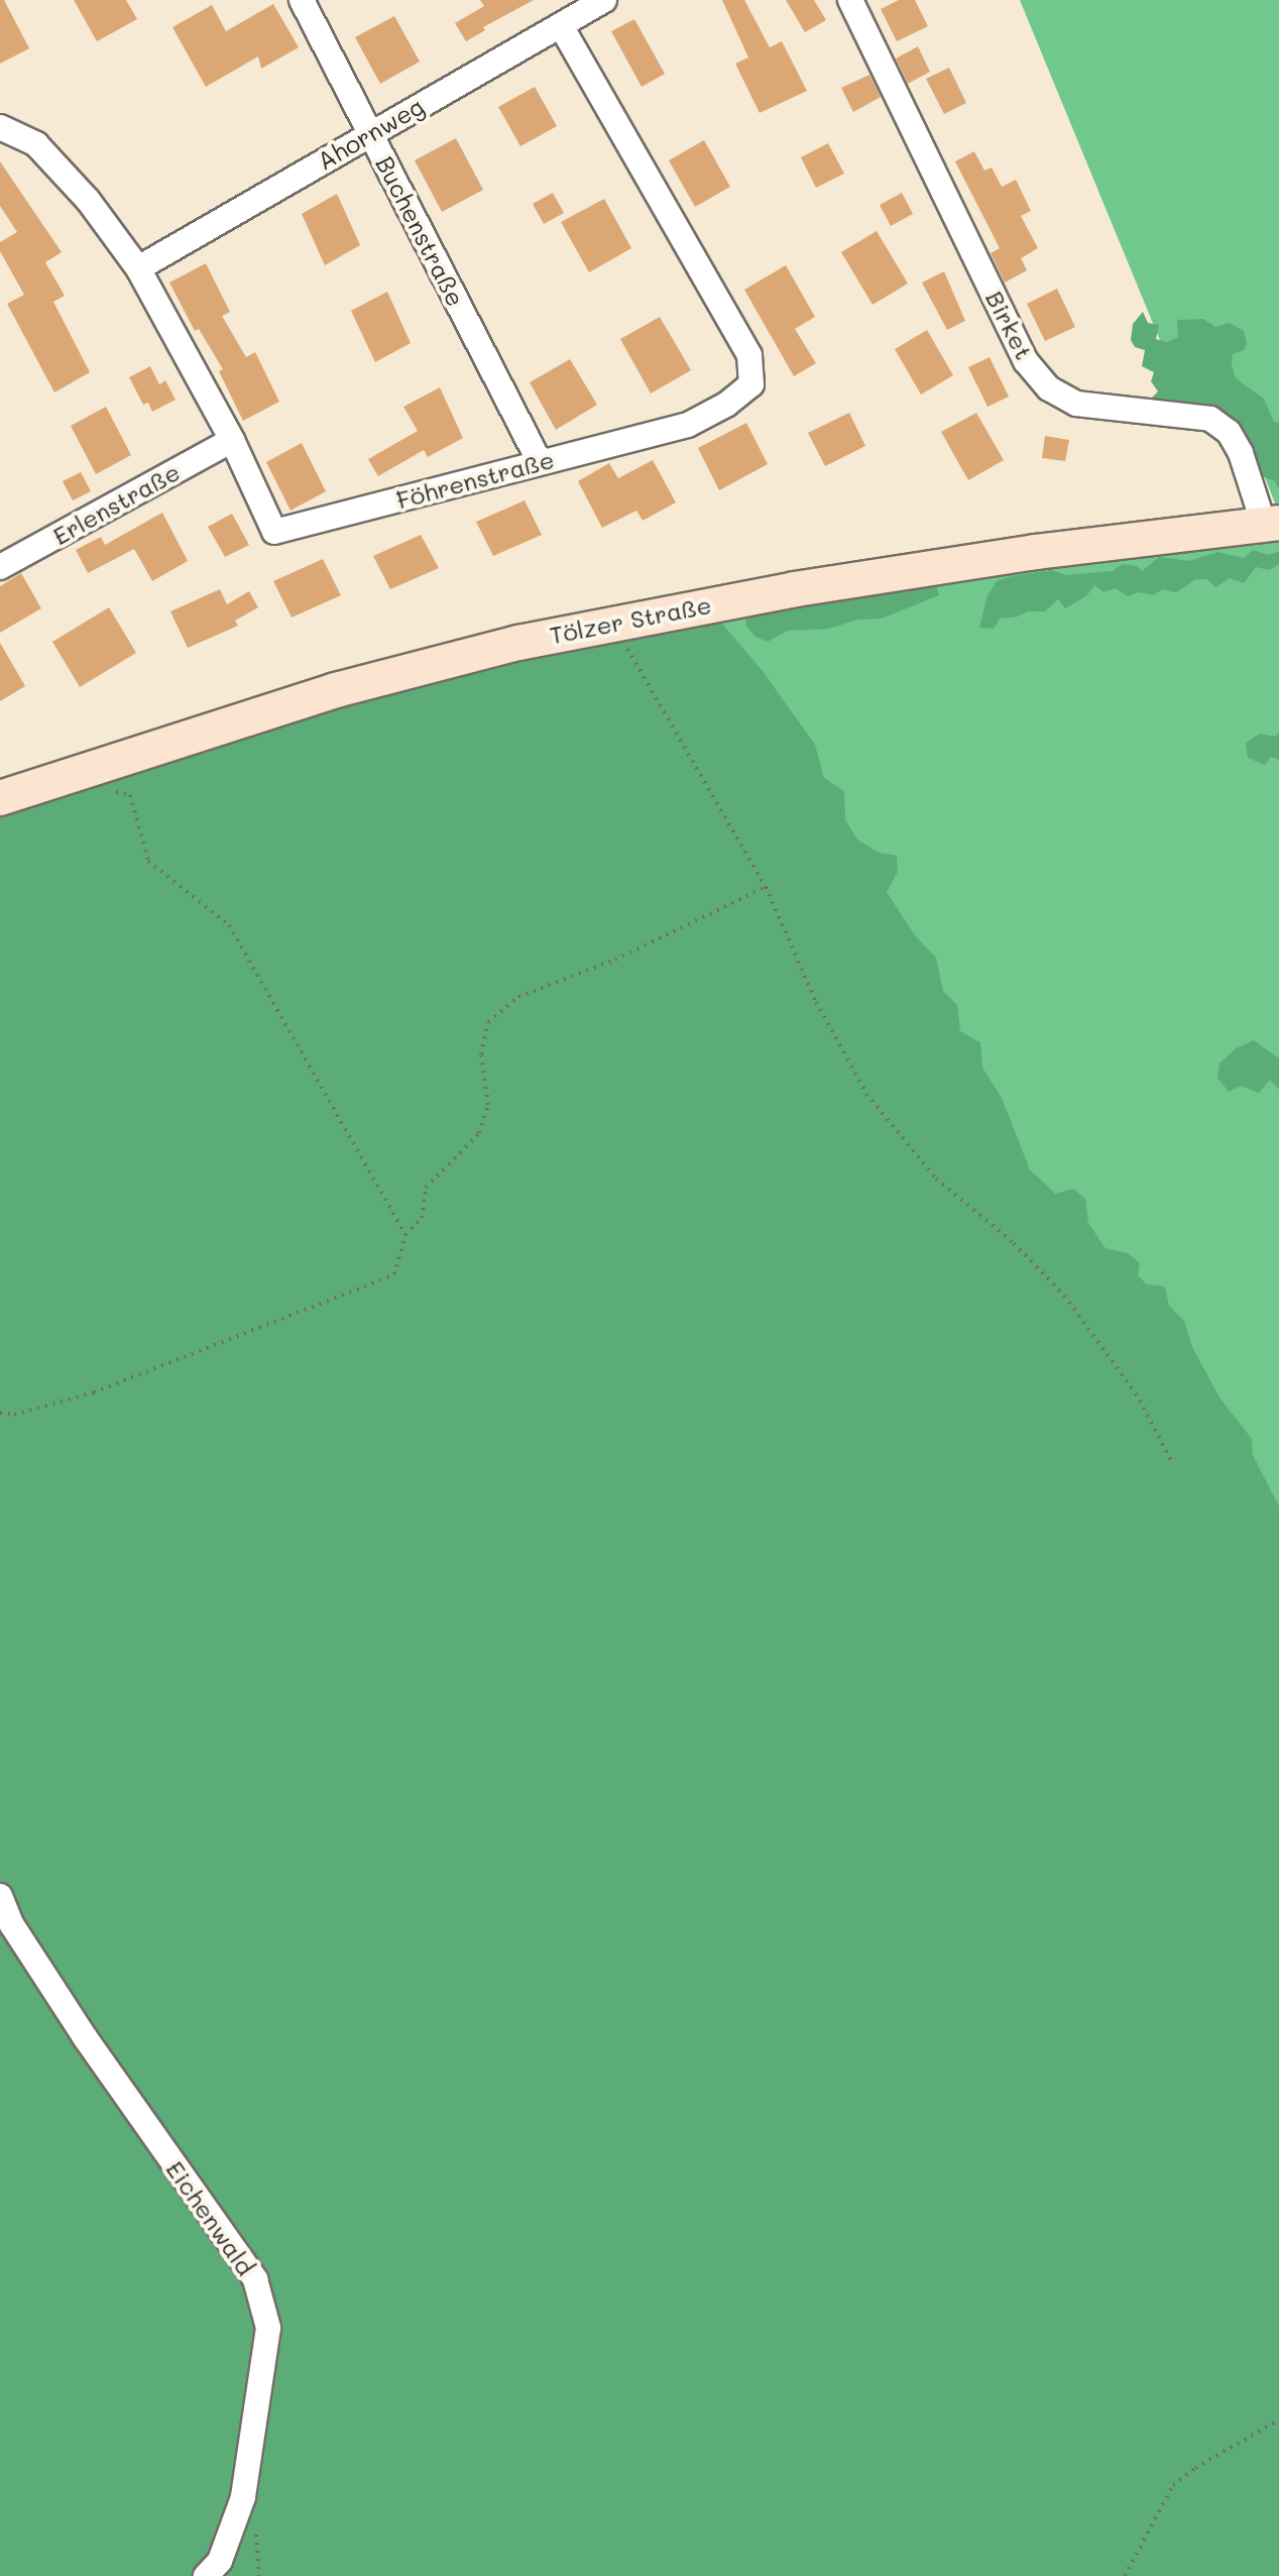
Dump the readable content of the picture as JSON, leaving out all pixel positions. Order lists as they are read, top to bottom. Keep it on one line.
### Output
{"streets":{"main road":["Tölzer Straße"],"street":["Ahornweg","Buchenstraße","Birket","Föhrenstraße","Erlenstraße","Eichenwald"]},"crossings":[["Ahornweg","Buchenstraße"],["Ahornweg","Föhrenstraße"],["Buchenstraße","Föhrenstraße"],["Birket","Tölzer Straße"],["Föhrenstraße","Erlenstraße"]]}
